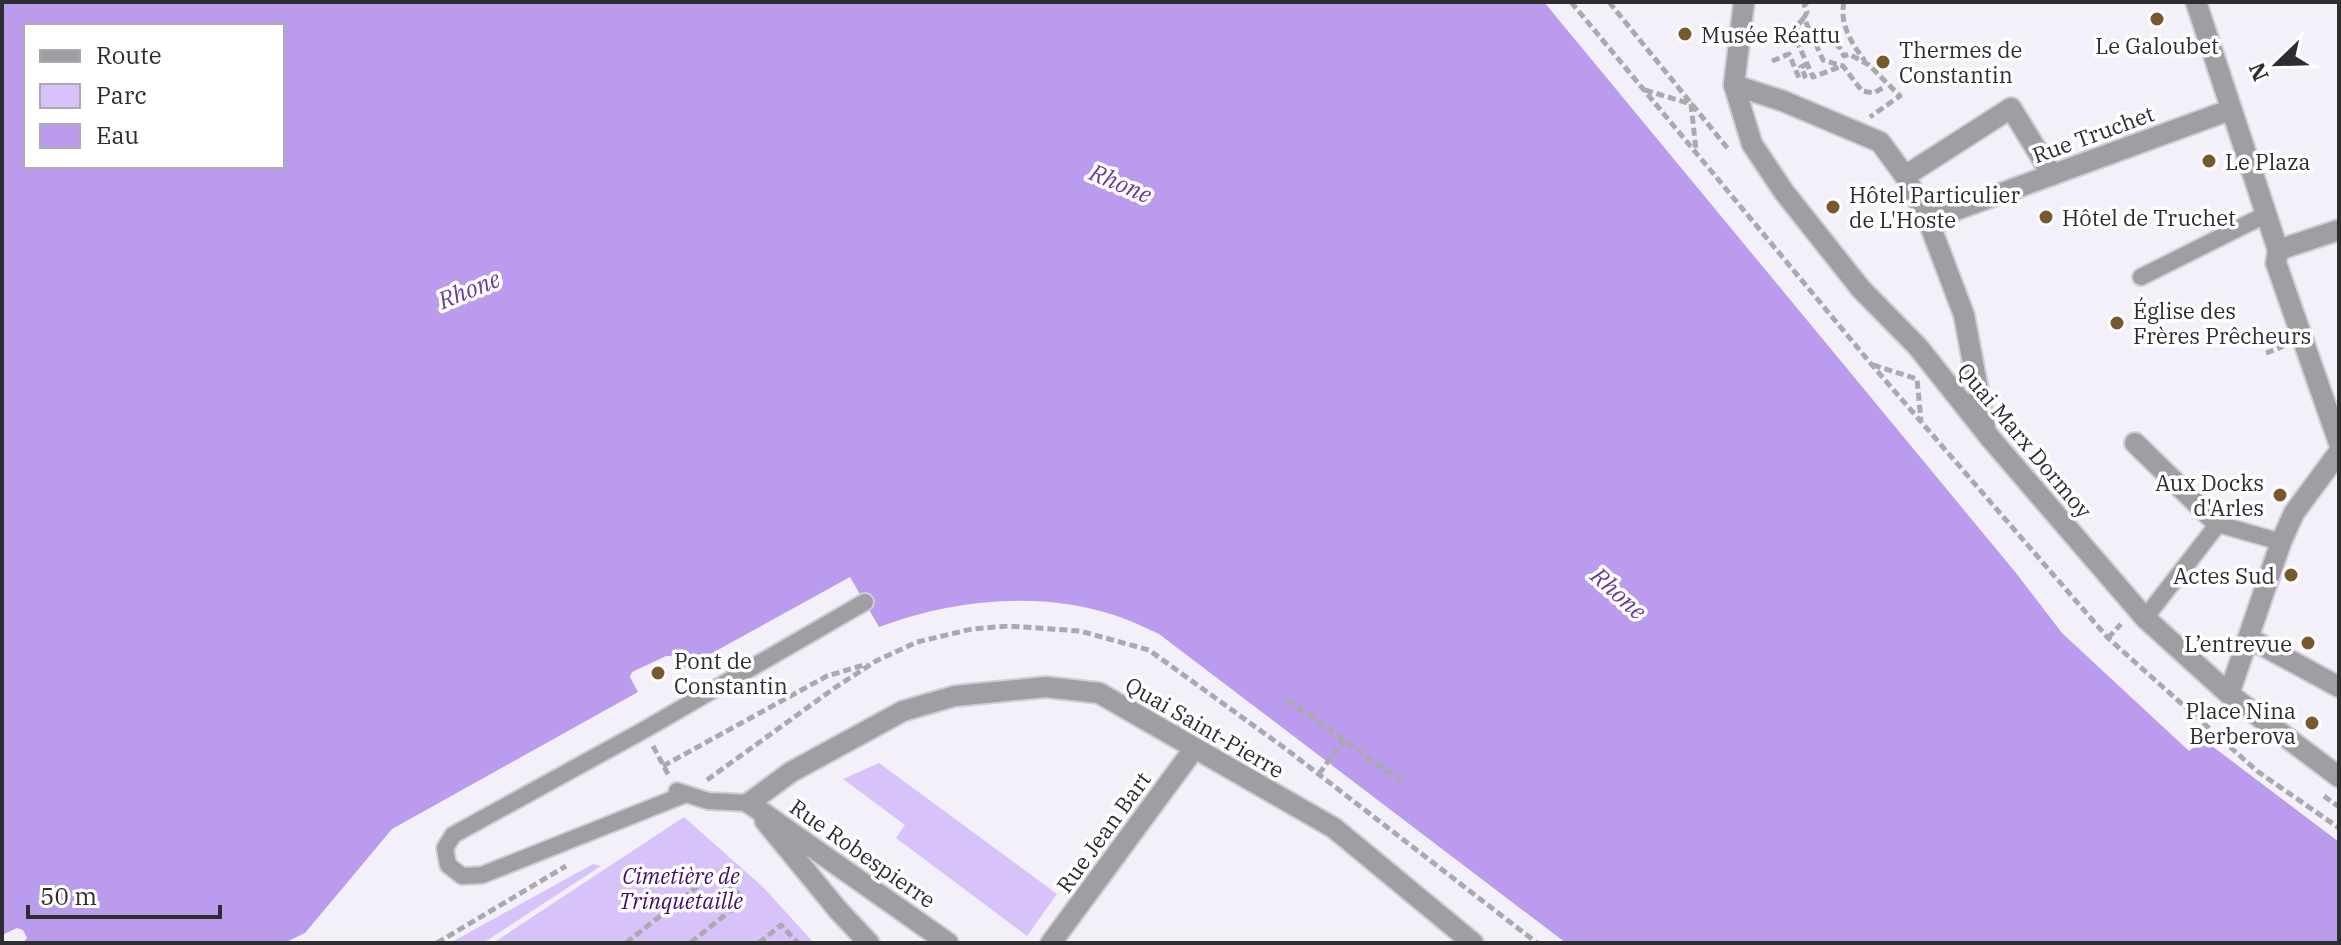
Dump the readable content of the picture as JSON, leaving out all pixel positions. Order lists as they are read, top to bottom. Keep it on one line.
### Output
{"streets":{"street":["Rue Truchet","Quai Marx Dormoy","Quai Saint-Pierre","Rue Jean Bart","Rue Robespierre"]},"crossings":[["Quai Saint-Pierre","Rue Jean Bart"],["Quai Saint-Pierre","Rue Robespierre"]],"water":["Rhone"],"parks":["Cimetière de Trinquetaille"],"places":["Le Galoubet","Musée Réattu","Thermes de Constantin","Le Plaza","Hôtel Particulier de L'Hoste","Hôtel de Truchet","Église des Frères Prêcheurs","Aux Docks d'Arles","Actes Sud","L’entrevue","Pont de Constantin","Place Nina Berberova"],"legend":["Route","Parc","Eau"],"scale_bar":"50 m","north":"bottom left"}
